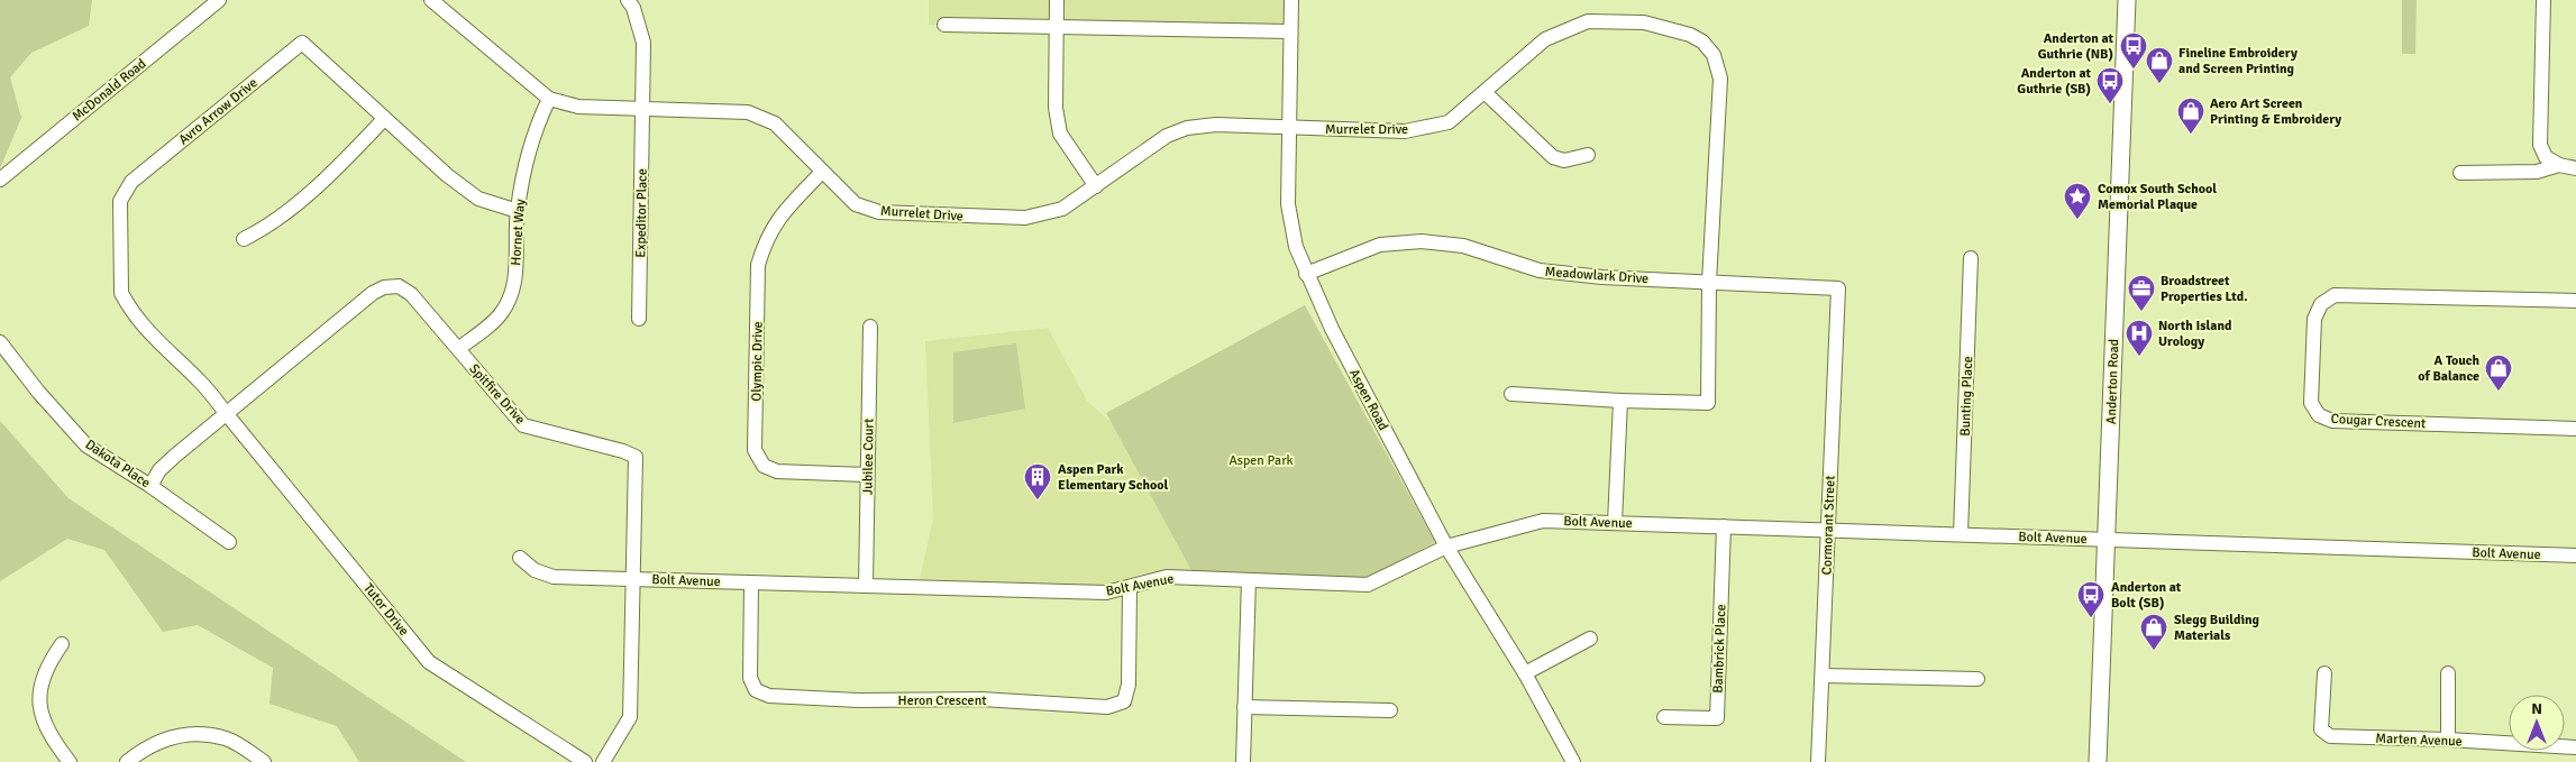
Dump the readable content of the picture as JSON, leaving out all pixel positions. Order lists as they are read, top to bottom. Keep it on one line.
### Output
{"streets":{"main road":["Anderton Road"],"street":["McDonald Road","Avro Arrow Drive","Murrelet Drive","Expeditor Place","Hornet Way","Meadowlark Drive","Olympic Drive","Spitfire Drive","Bunting Place","Aspen Road","Cougar Crescent","Jubilee Court","Dakota Place","Bolt Avenue","Cormorant Street","Tutor Drive","Bambrick Place","Heron Crescent","Marten Avenue"]},"crossings":[["Avro Arrow Drive","Hornet Way"],["Avro Arrow Drive","Spitfire Drive"],["Avro Arrow Drive","Tutor Drive"],["Murrelet Drive","Expeditor Place"],["Murrelet Drive","Hornet Way"],["Murrelet Drive","Meadowlark Drive"],["Murrelet Drive","Olympic Drive"],["Murrelet Drive","Aspen Road"],["Hornet Way","Spitfire Drive"],["Meadowlark Drive","Aspen Road"],["Meadowlark Drive","Cormorant Street"],["Olympic Drive","Jubilee Court"],["Anderton Road","Bolt Avenue"],["Spitfire Drive","Dakota Place"],["Spitfire Drive","Bolt Avenue"],["Spitfire Drive","Tutor Drive"],["Bunting Place","Bolt Avenue"],["Aspen Road","Bolt Avenue"],["Jubilee Court","Bolt Avenue"],["Bolt Avenue","Cormorant Street"],["Bolt Avenue","Bambrick Place"],["Bolt Avenue","Heron Crescent"]],"parks":["Aspen Park"],"places":{"bus stop":["Anderton at Guthrie (NB)","Anderton at Guthrie (SB)","Anderton at Bolt (SB)"],"shop":["Fineline Embroidery and Screen Printing","Aero Art Screen Printing & Embroidery","A Touch of Balance","Slegg Building Materials"],"place":["Comox South School Memorial Plaque"],"office":["Broadstreet Properties Ltd."],"hospital":["North Island Urology"],"building":["Aspen Park Elementary School"]},"north":"top"}
